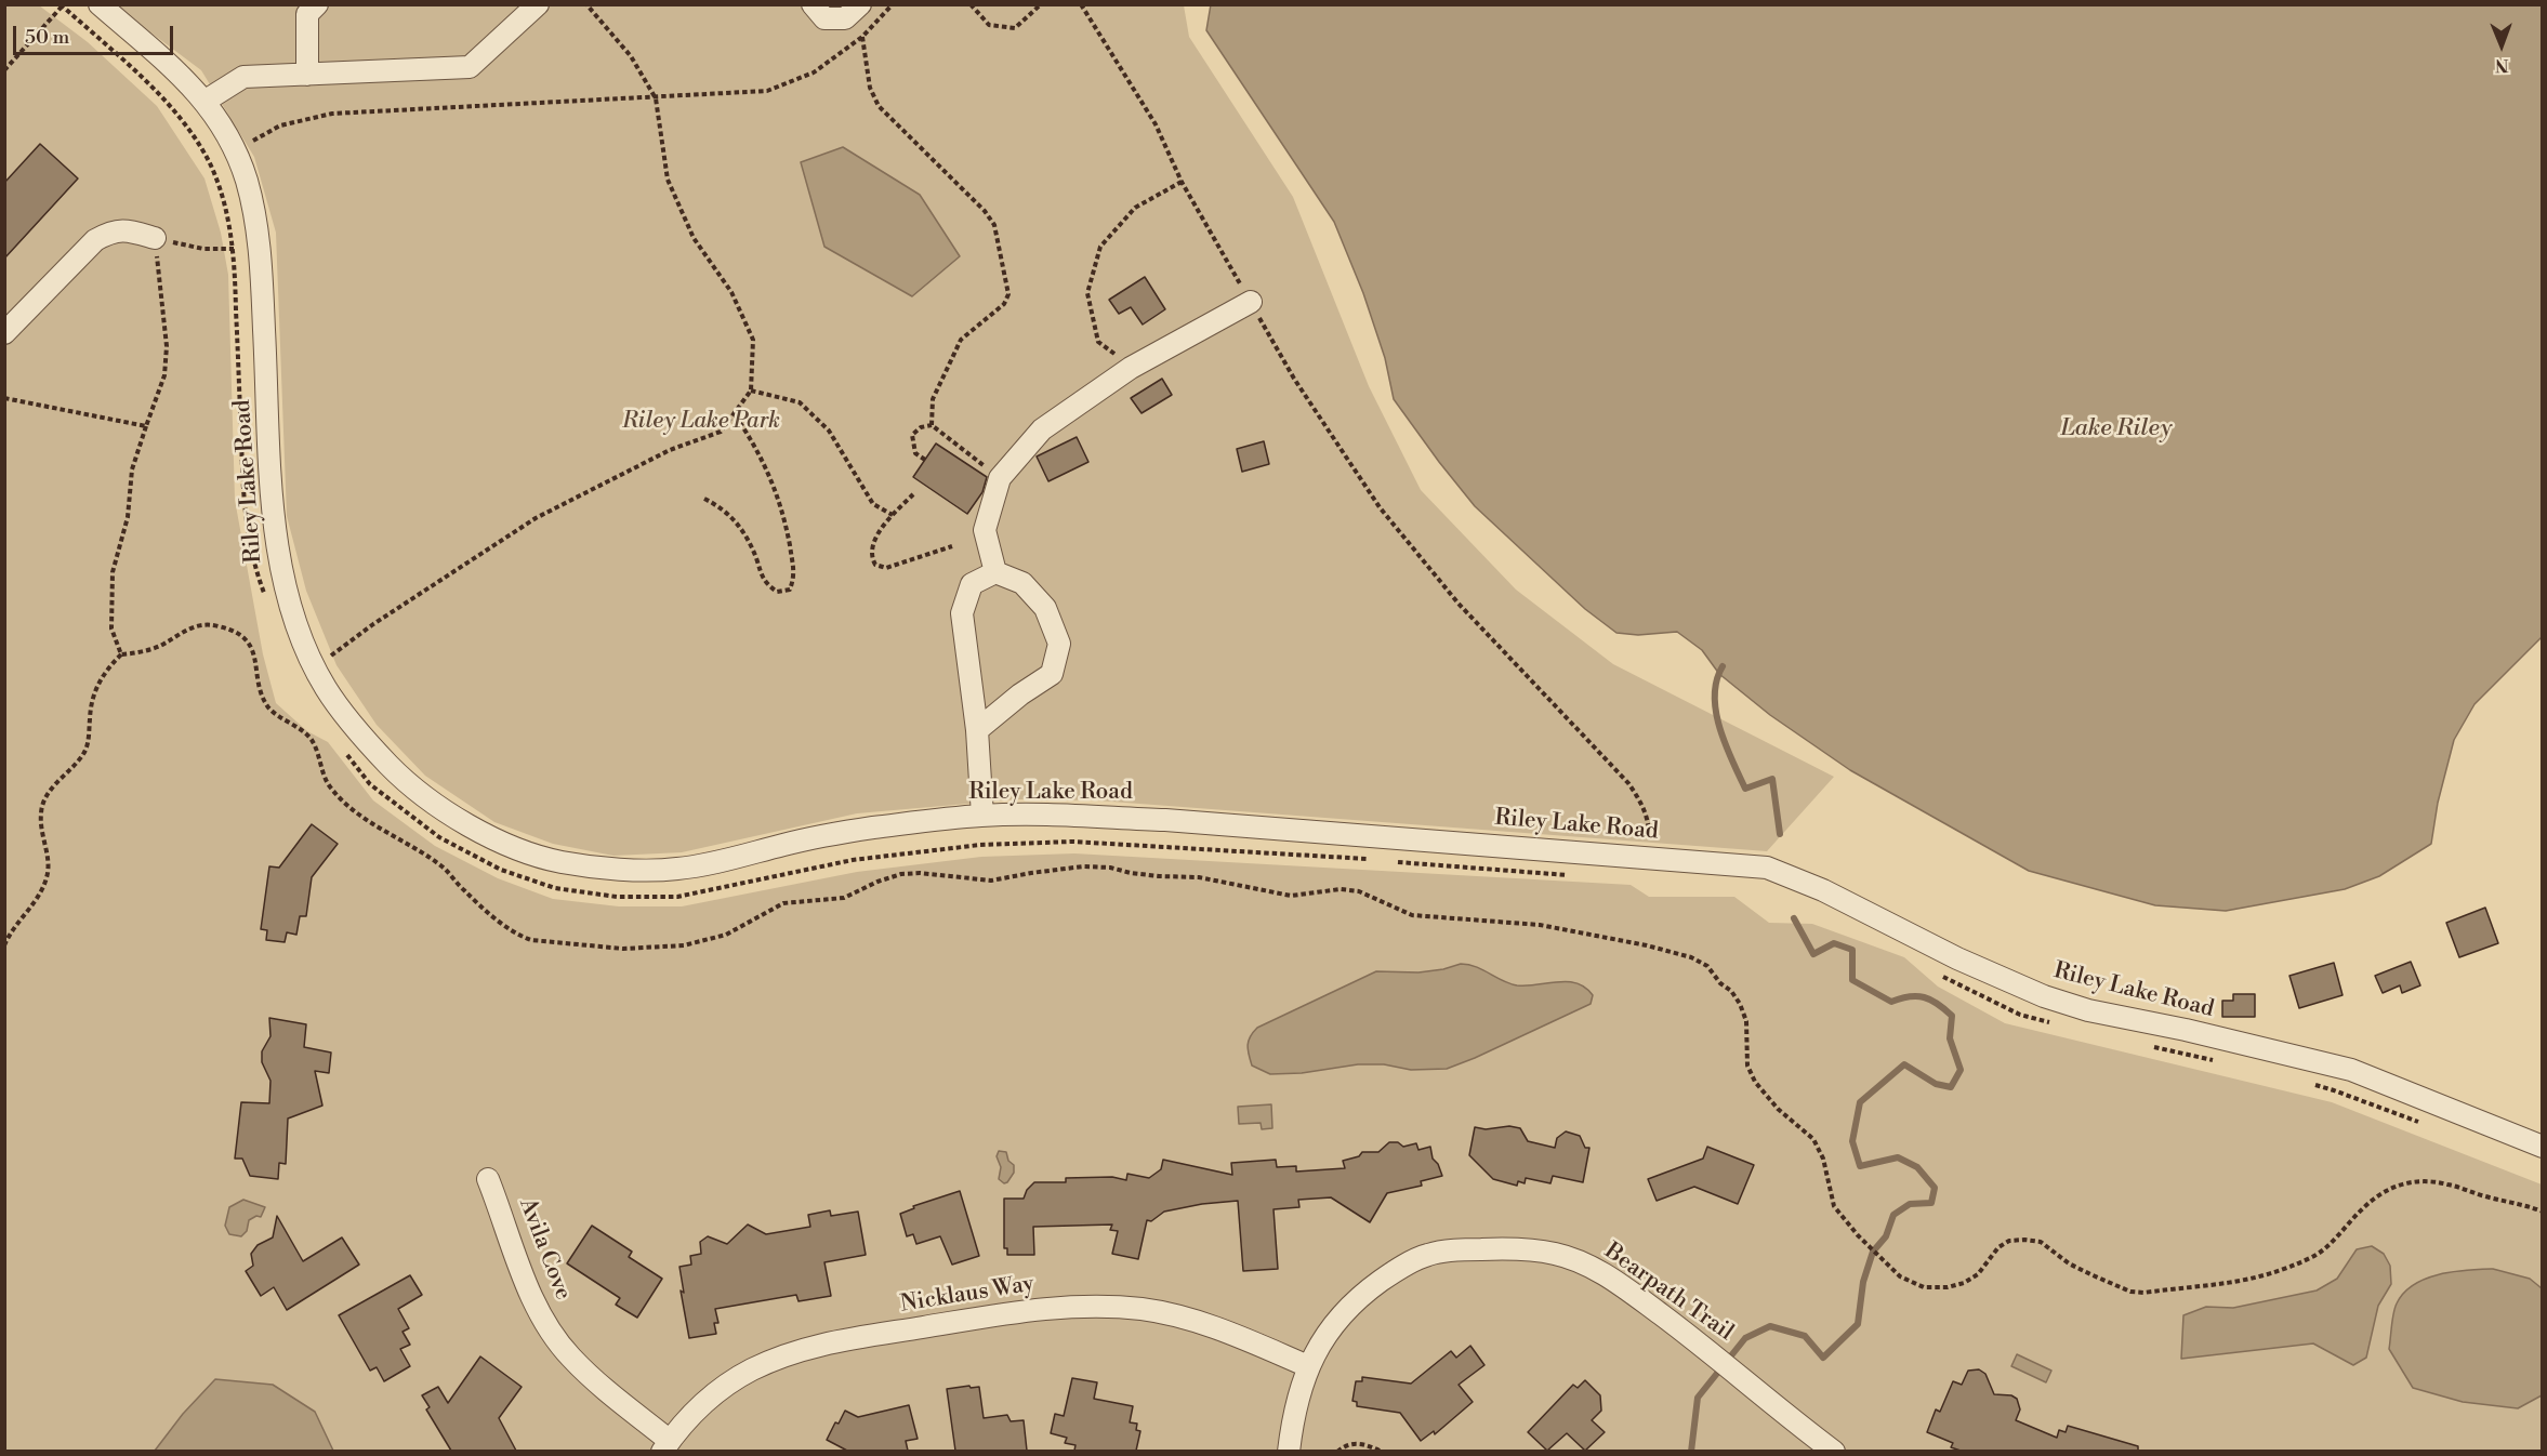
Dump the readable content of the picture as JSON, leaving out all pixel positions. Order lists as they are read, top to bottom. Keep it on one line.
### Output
{"streets":{"street":["Riley Lake Road","Avila Cove","Bearpath Trail","Nicklaus Way"]},"crossings":[["Avila Cove","Nicklaus Way"],["Bearpath Trail","Nicklaus Way"]],"water":["Lake Riley"],"parks":["Riley Lake Park"],"scale_bar":"50 m","north":"bottom"}
